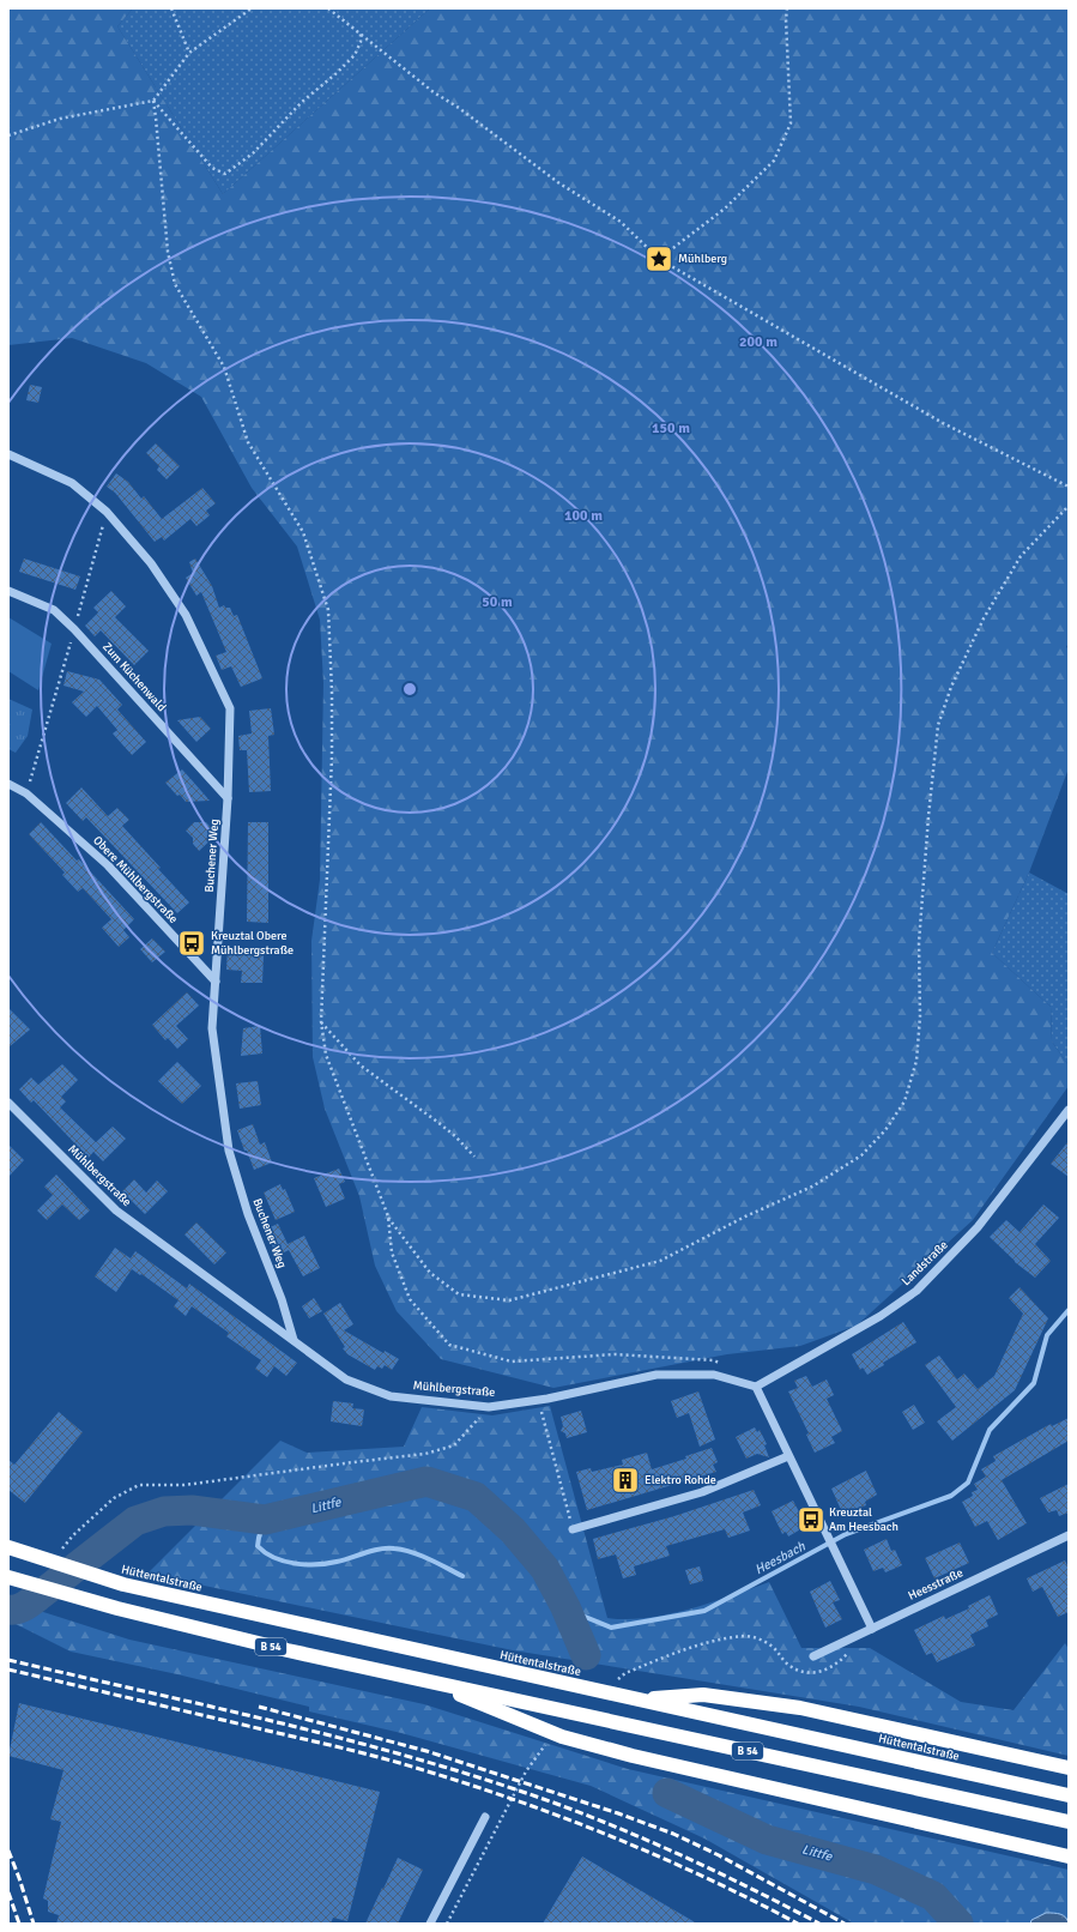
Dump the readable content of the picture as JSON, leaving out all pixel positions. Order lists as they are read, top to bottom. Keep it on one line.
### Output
{"streets":{"highway":["Hüttentalstraße","B 54"],"street":["Zum Küchenwald","Buchener Weg","Obere Mühlbergstraße","Mühlbergstraße","Landstraße","Heesstraße"]},"crossings":[["Zum Küchenwald","Buchener Weg"],["Buchener Weg","Obere Mühlbergstraße"],["Buchener Weg","Mühlbergstraße"],["Mühlbergstraße","Landstraße"]],"water":["Littfe","Heesbach"],"places":{"place":["Mühlberg"],"bus stop":["Kreuztal Obere Mühlbergstraße","Kreuztal Am Heesbach"],"building":["Elektro Rohde"]},"rings":["200 m","150 m","100 m","50 m"]}
